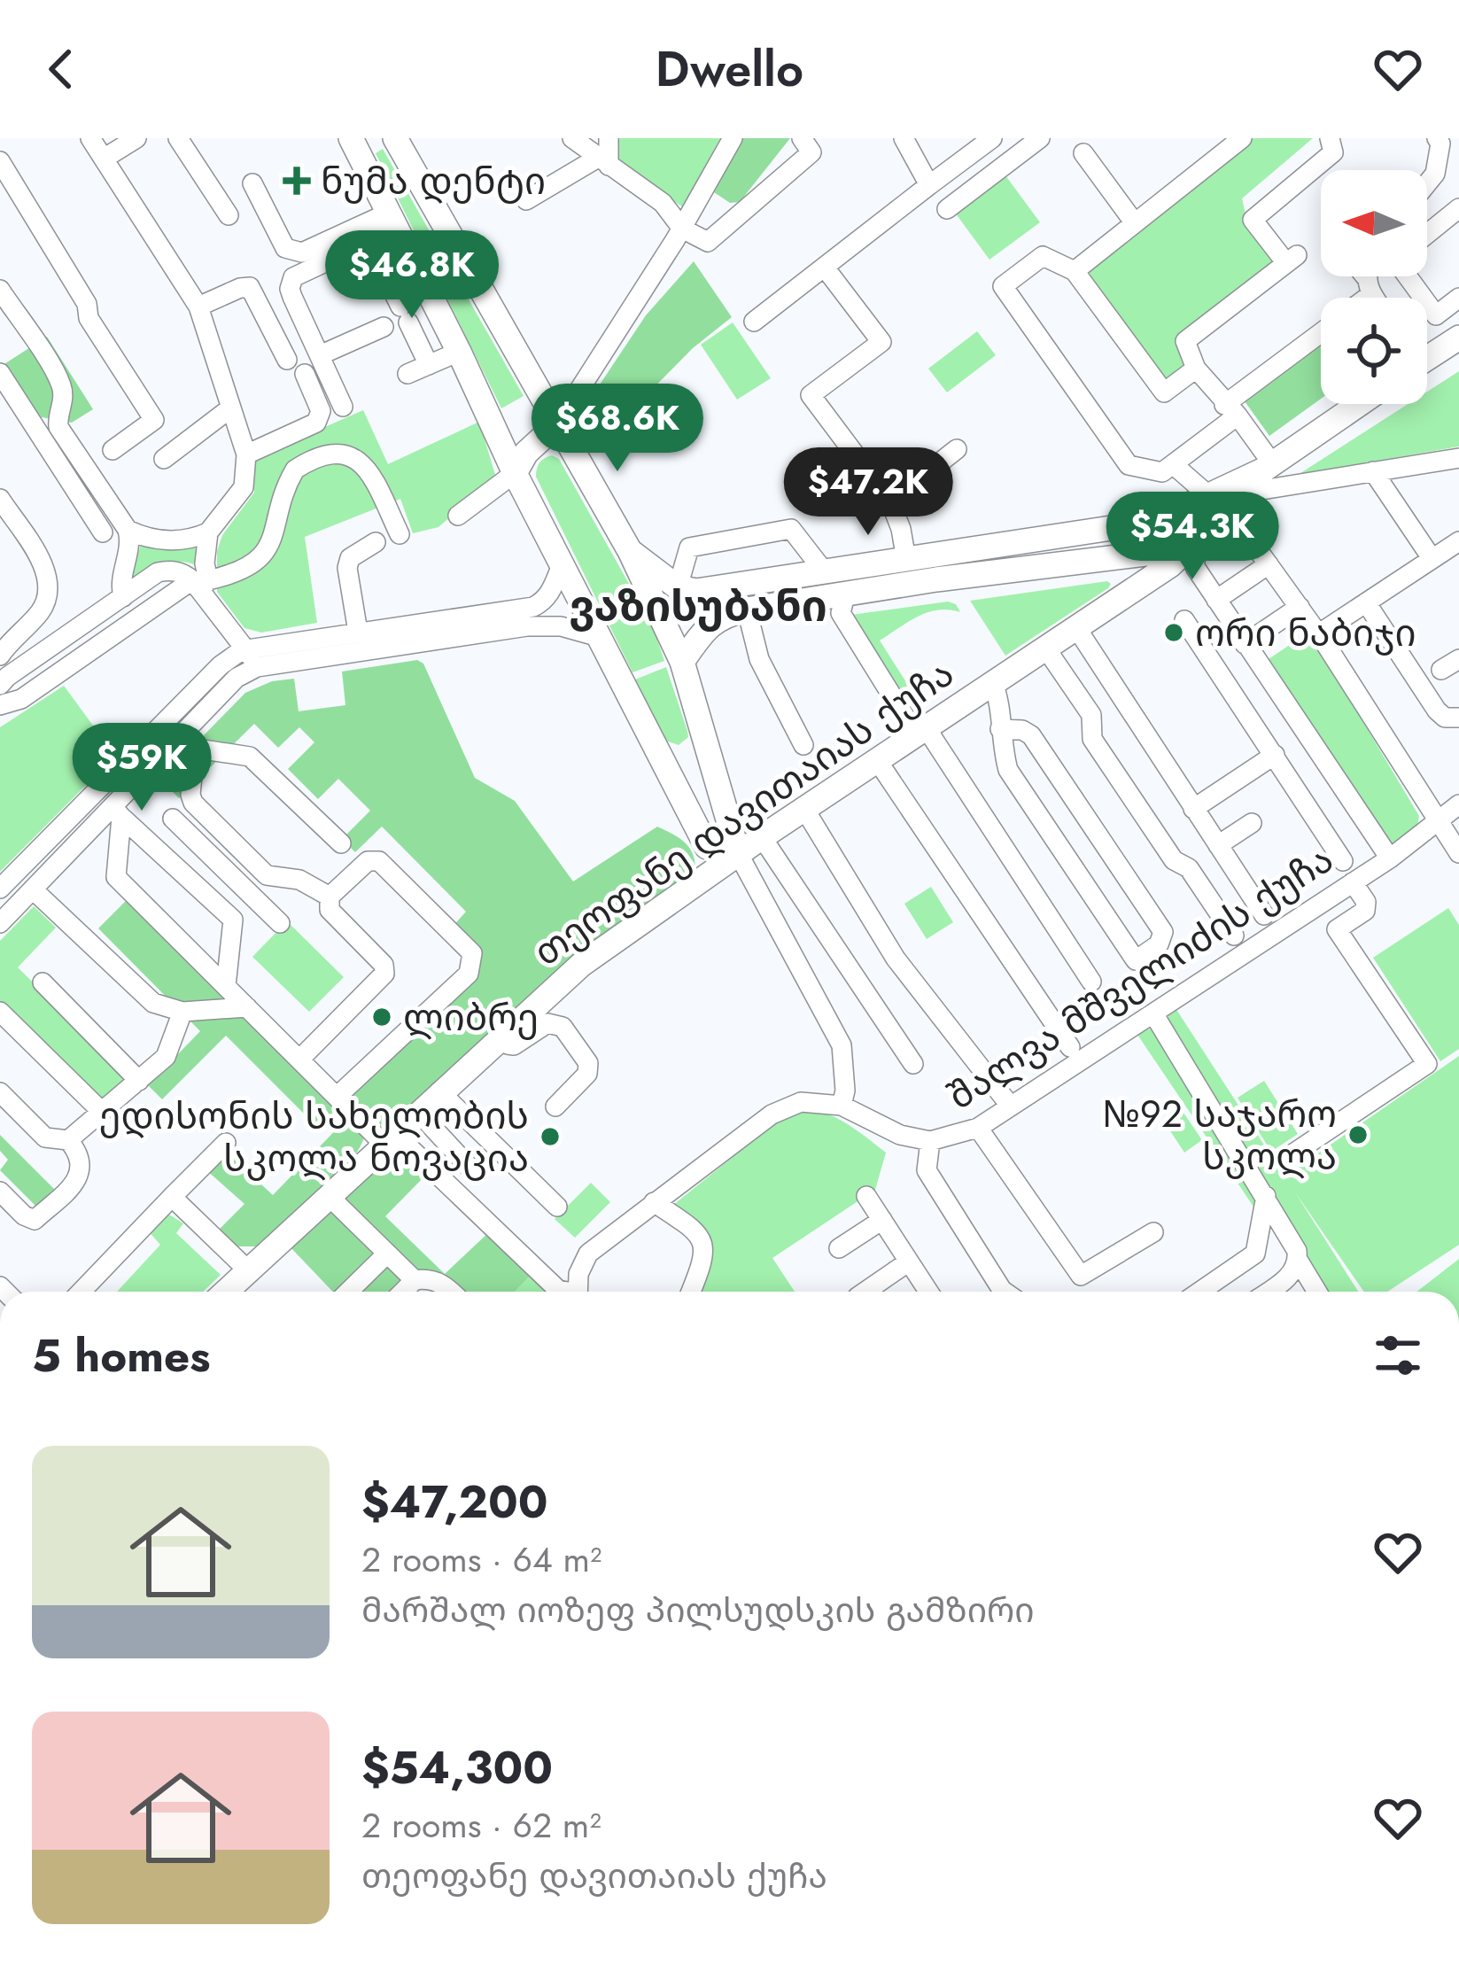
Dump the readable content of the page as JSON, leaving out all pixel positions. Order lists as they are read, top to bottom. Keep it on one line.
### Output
{"streets":{"main road":["თეოფანე დავითაიას ქუჩა"],"street":["შალვა მშველიძის ქუჩა"]},"districts":["ვაზისუბანი"],"places":{"health":["ნუმა დენტი"],"other":["ორი ნაბიჯი","ლიბრე","№92 საჯარო სკოლა","ედისონის სახელობის სკოლა ნოვაცია"]},"north":"left","page":{"header":"Dwello","price":["$46.8K","$68.6K","$47.2K","$54.3K","$59K"],"heading":"5 homes","list":[{"name":"$47,200","note":"2 rooms · 64 m² · მარშალ იოზეფ პილსუდსკის გამზირი"},{"name":"$54,300","note":"2 rooms · 62 m² · თეოფანე დავითაიას ქუჩა"}]}}
